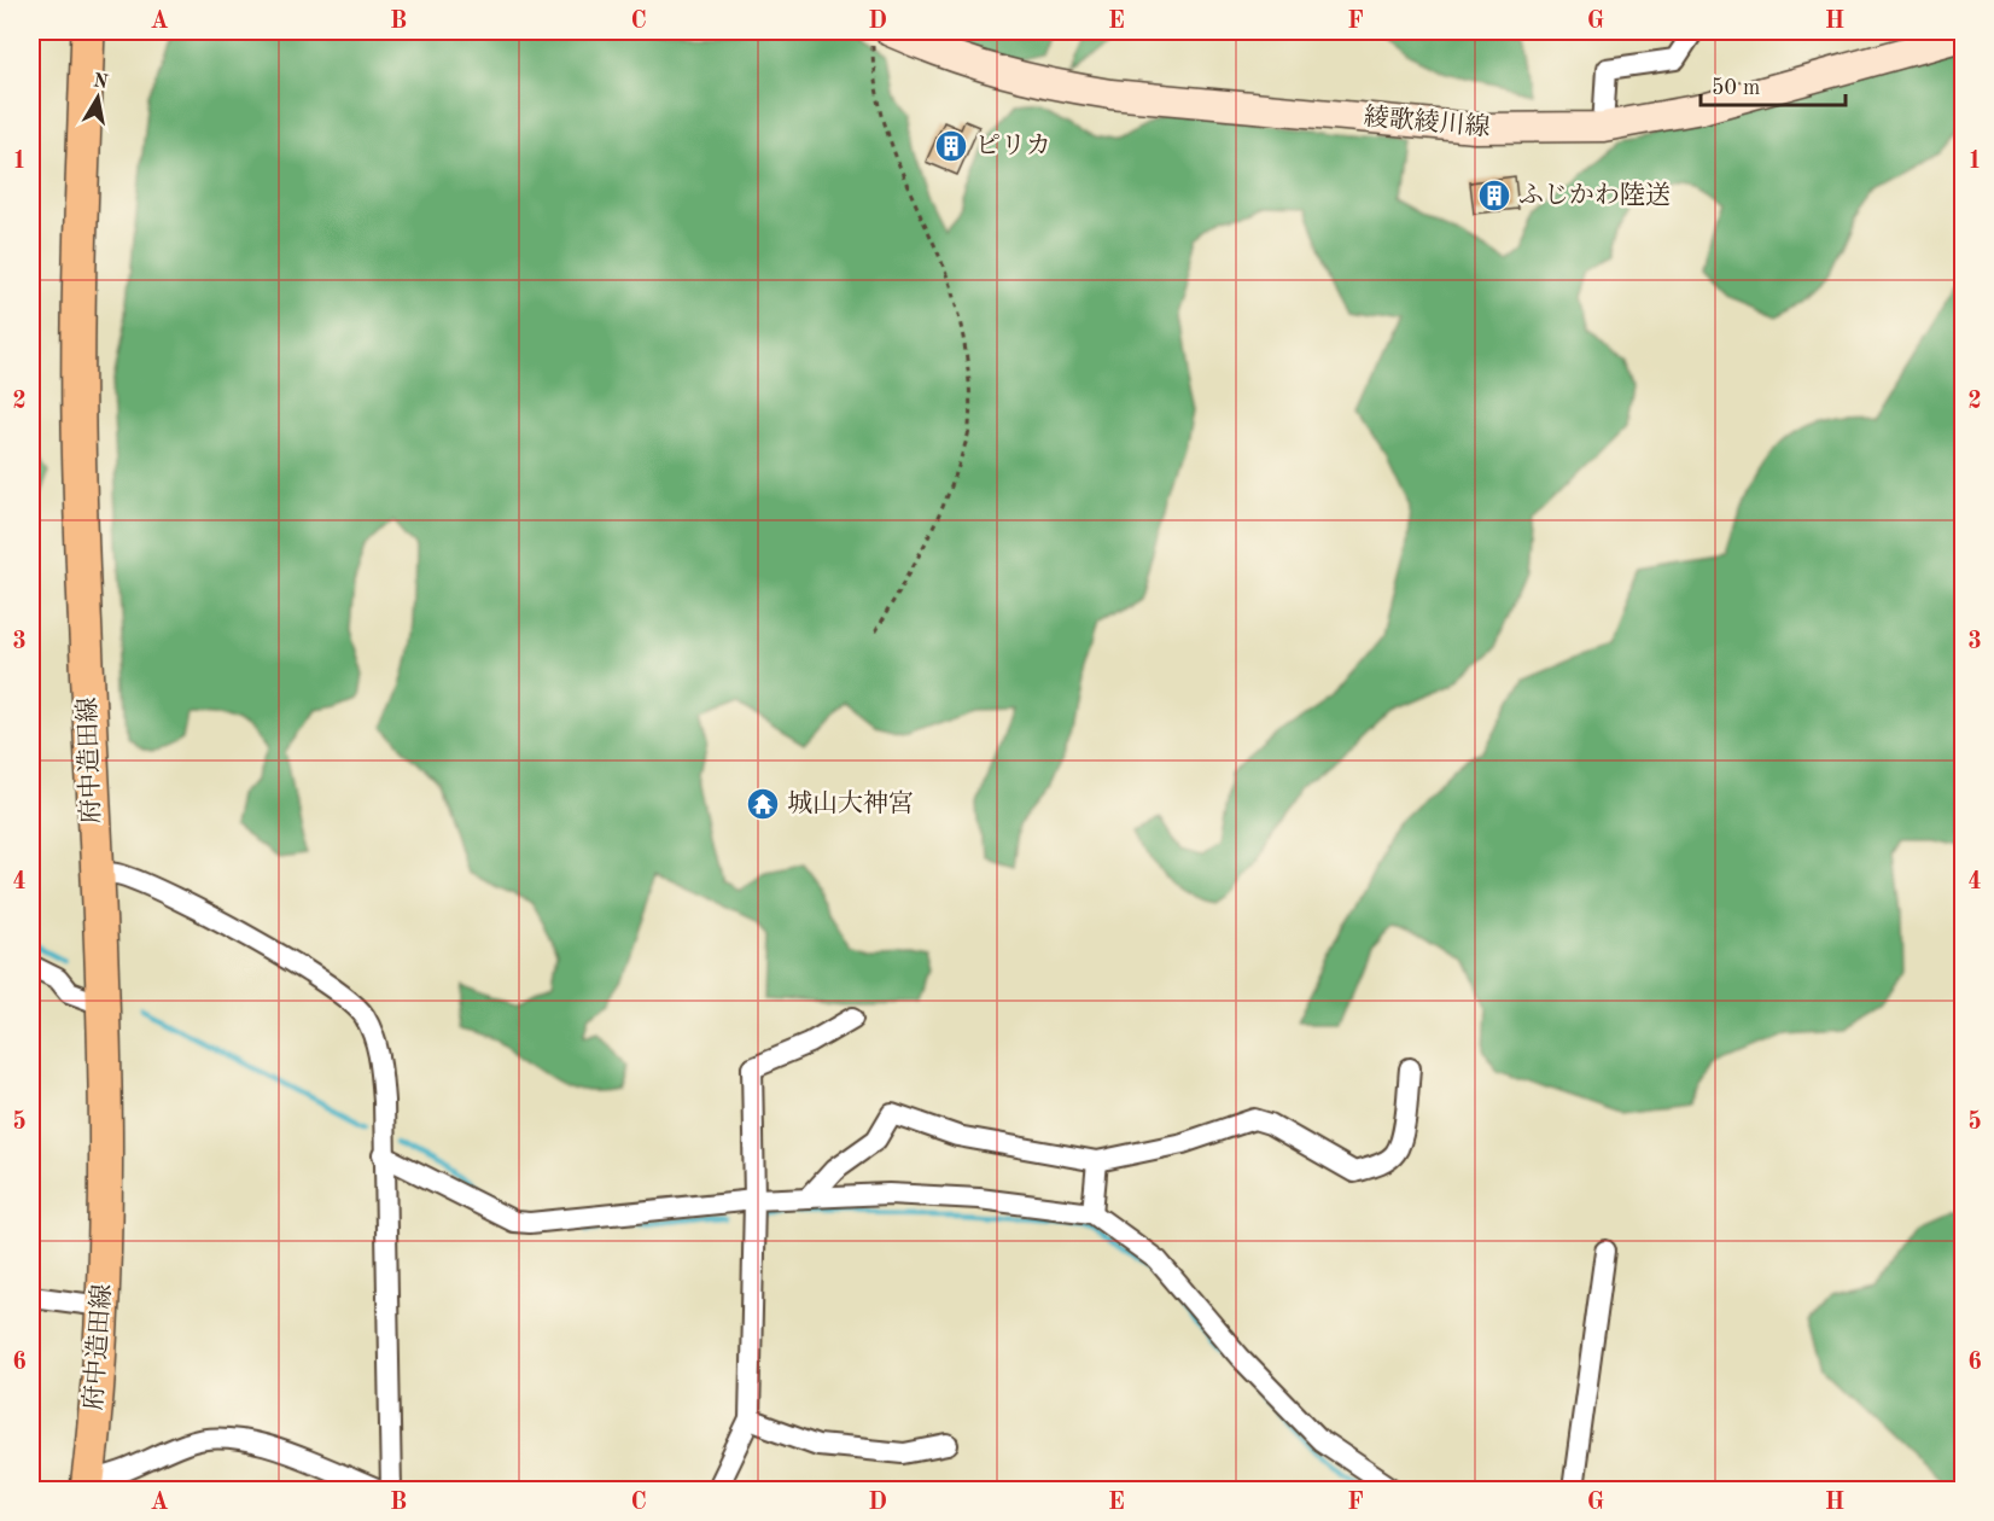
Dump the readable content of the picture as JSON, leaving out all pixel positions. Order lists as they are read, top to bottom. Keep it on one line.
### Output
{"streets":{"main road":["綾歌綾川線","府中造田線"]},"places":{"building":["ピリカ","ふじかわ陸送"],"temple":["城山大神宮"]},"scale_bar":"50 m","north":"top","grid":{"columns":["A","B","C","D","E","F","G","H"],"rows":["1","2","3","4","5","6"]}}
